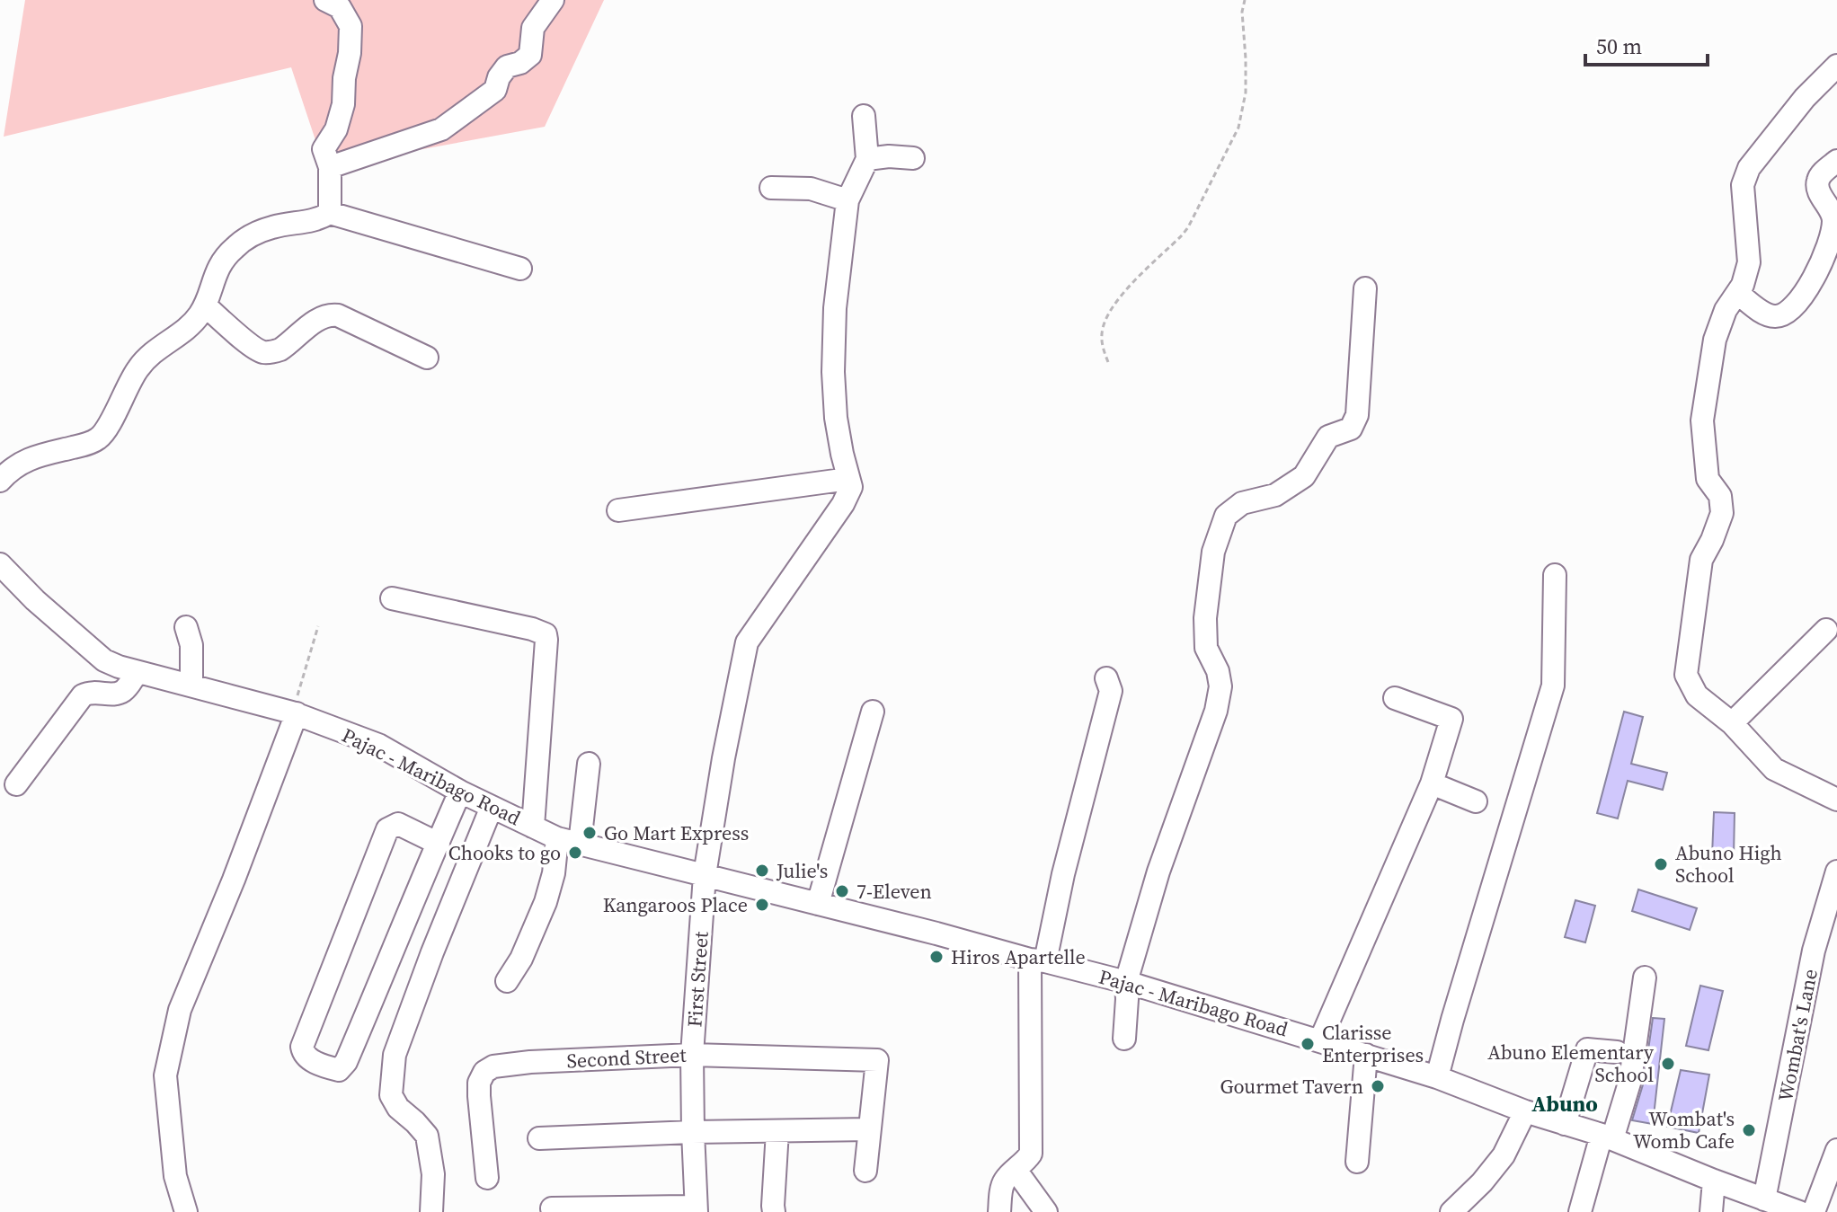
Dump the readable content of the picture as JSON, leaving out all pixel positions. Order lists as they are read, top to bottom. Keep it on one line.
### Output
{"streets":{"street":["Pajac - Maribago Road","First Street","Wombat's Lane","Second Street"]},"crossings":[["Pajac - Maribago Road","First Street"],["Pajac - Maribago Road","Wombat's Lane"],["First Street","Second Street"]],"districts":["Abuno"],"places":["Go Mart Express","Chooks to go","Abuno High School","Julie's","7-Eleven","Kangaroos Place","Hiros Apartelle","Clarisse Enterprises","Abuno Elementary School","Gourmet Tavern","Wombat's Womb Cafe"],"scale_bar":"50 m"}
